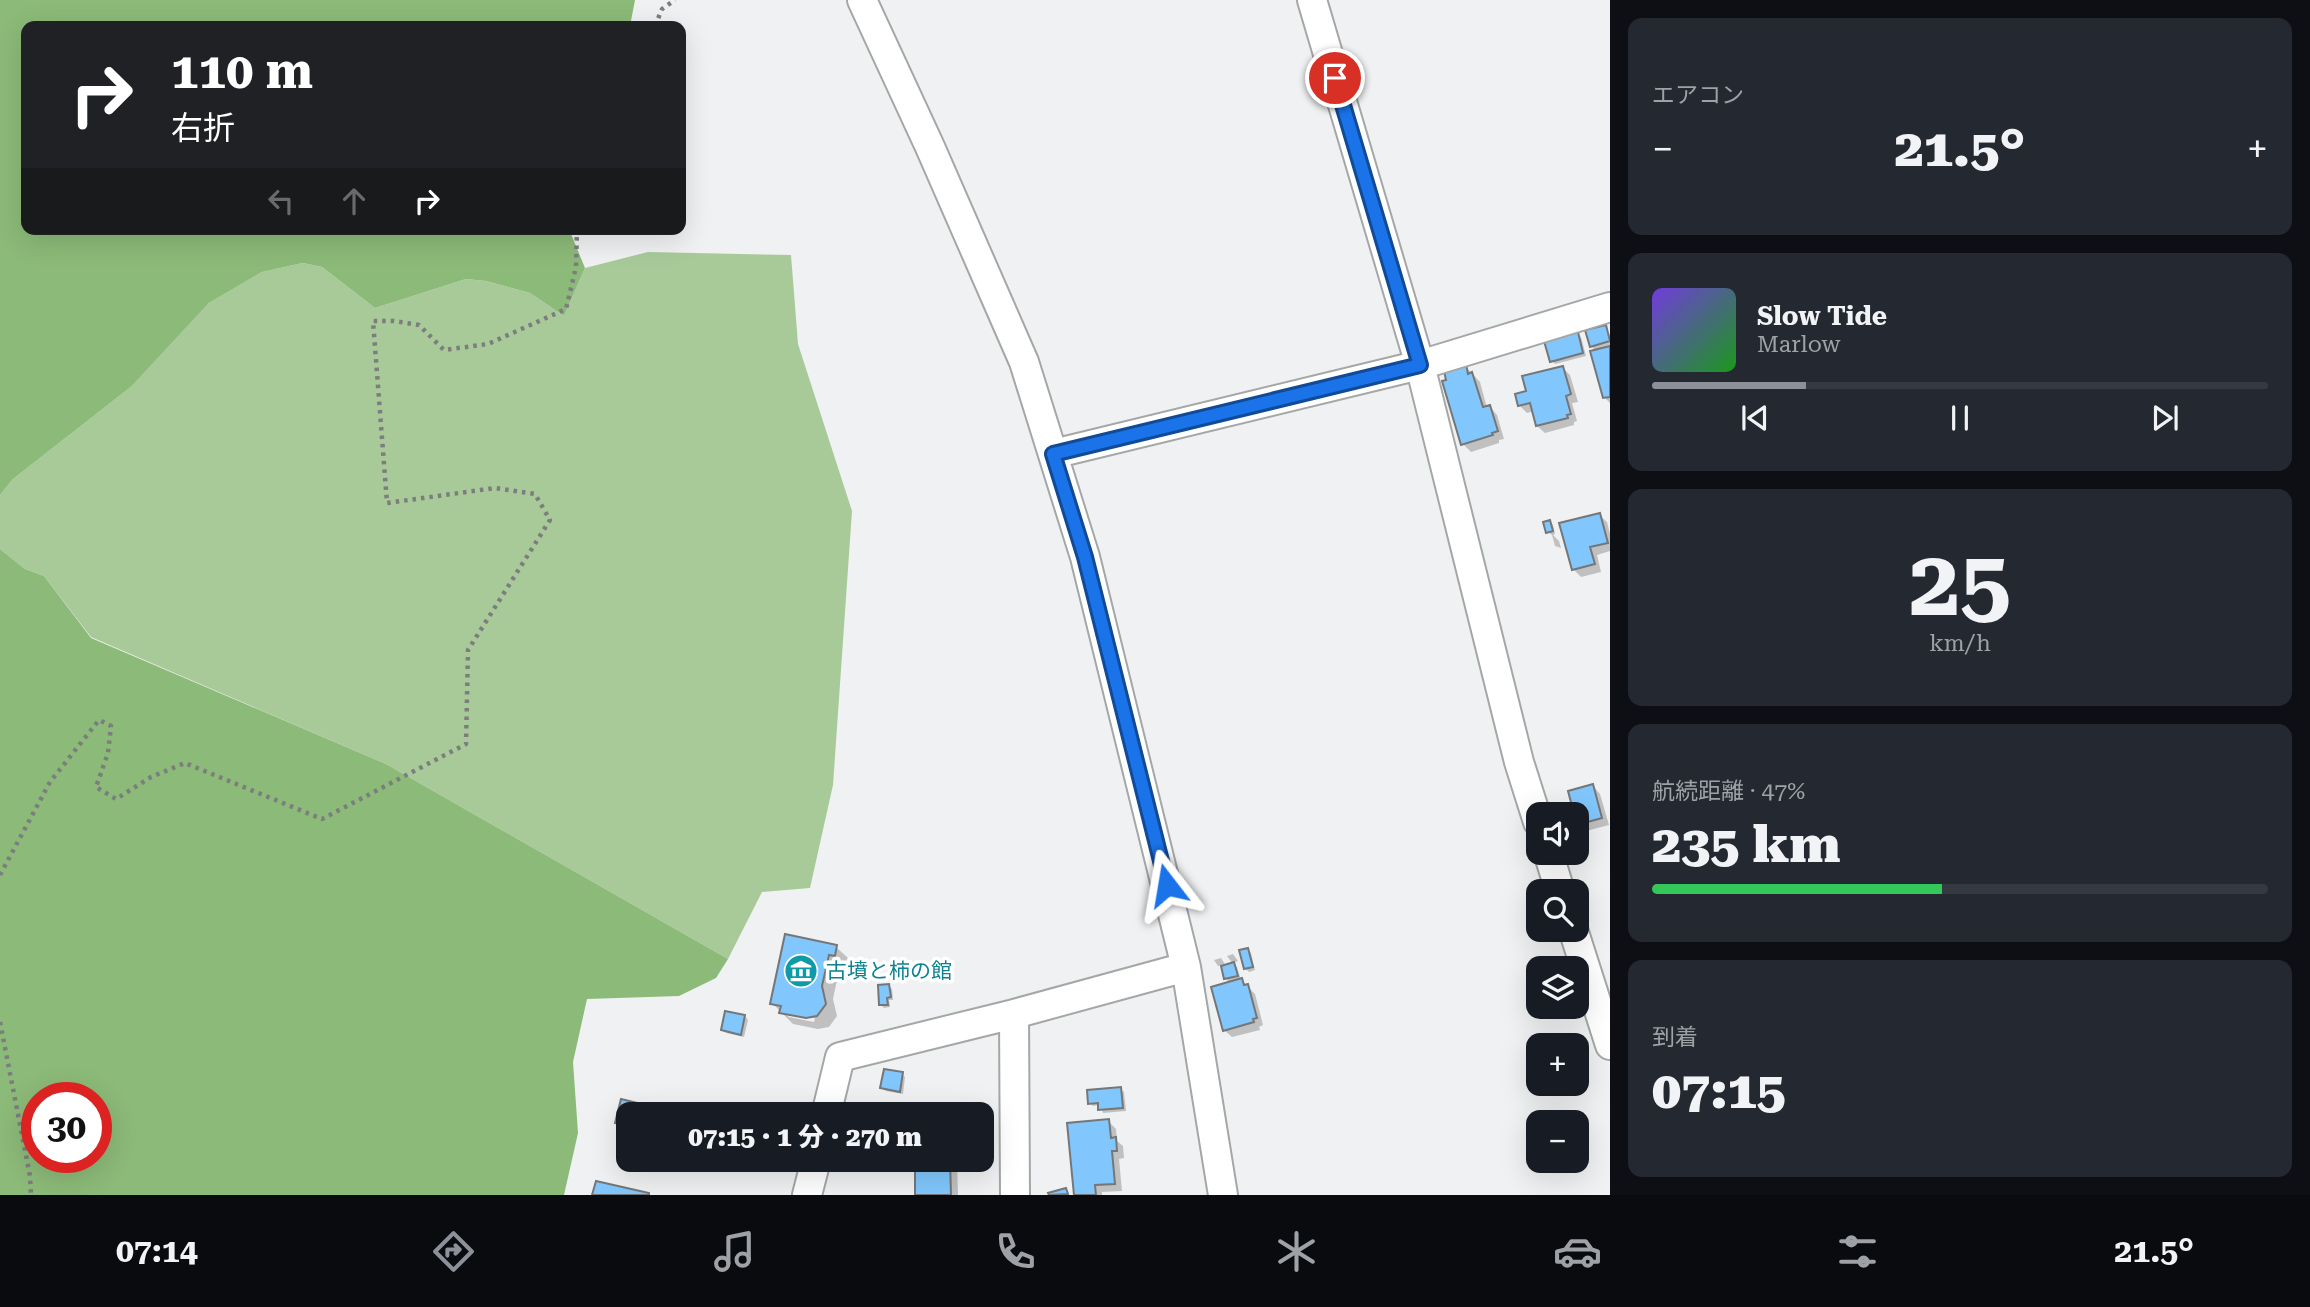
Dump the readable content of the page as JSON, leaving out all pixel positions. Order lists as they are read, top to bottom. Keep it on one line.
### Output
{"places":{"museum":["古墳と柿の館"]},"page":{"tile":["エアコン",["25","km/h"],["航続距離 · 47%","235 km"],["到着","07:15"]],"turn":["110 m","右折"],"heat":["−","21.5°","+"],"song":["Slow Tide","Marlow"],"map_buttons":["+","−"],"limit":"30","trip":"07:15 · 1 分 · 270 m","tabs":["07:14","21.5°"]}}
